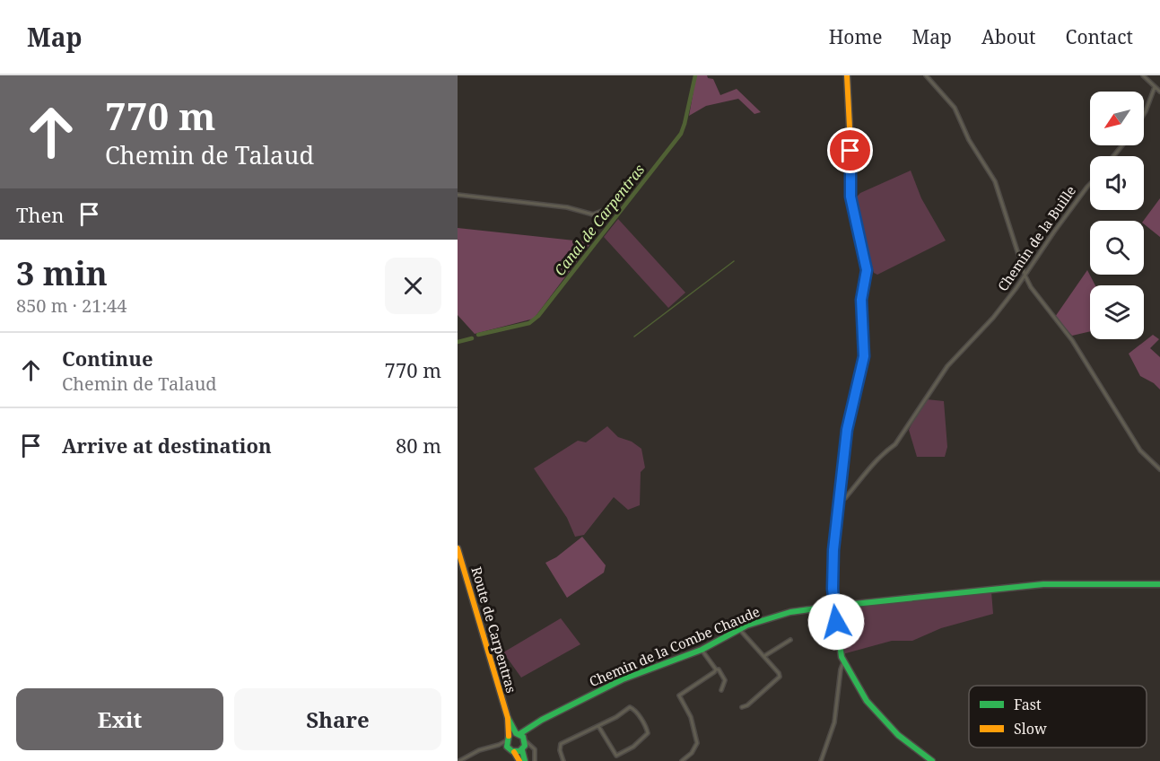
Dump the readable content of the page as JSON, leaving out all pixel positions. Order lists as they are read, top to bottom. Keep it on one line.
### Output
{"streets":{"street":["Chemin de la Buille","Route de Carpentras","Chemin de la Combe Chaude"]},"crossings":[["Route de Carpentras","Chemin de la Combe Chaude"]],"water":["Canal de Carpentras"],"legend":["Fast","Slow"],"north":"bottom left","page":{"header":"Map","nav":["Home","Map","About","Contact"],"turn":["770 m","Chemin de Talaud"],"then":"Then","heading":["3 min","850 m · 21:44"],"list":[{"name":"Continue","note":"Chemin de Talaud","value":"770 m"},{"name":"Arrive at destination","value":"80 m"}],"buttons":["Exit","Share"]}}
